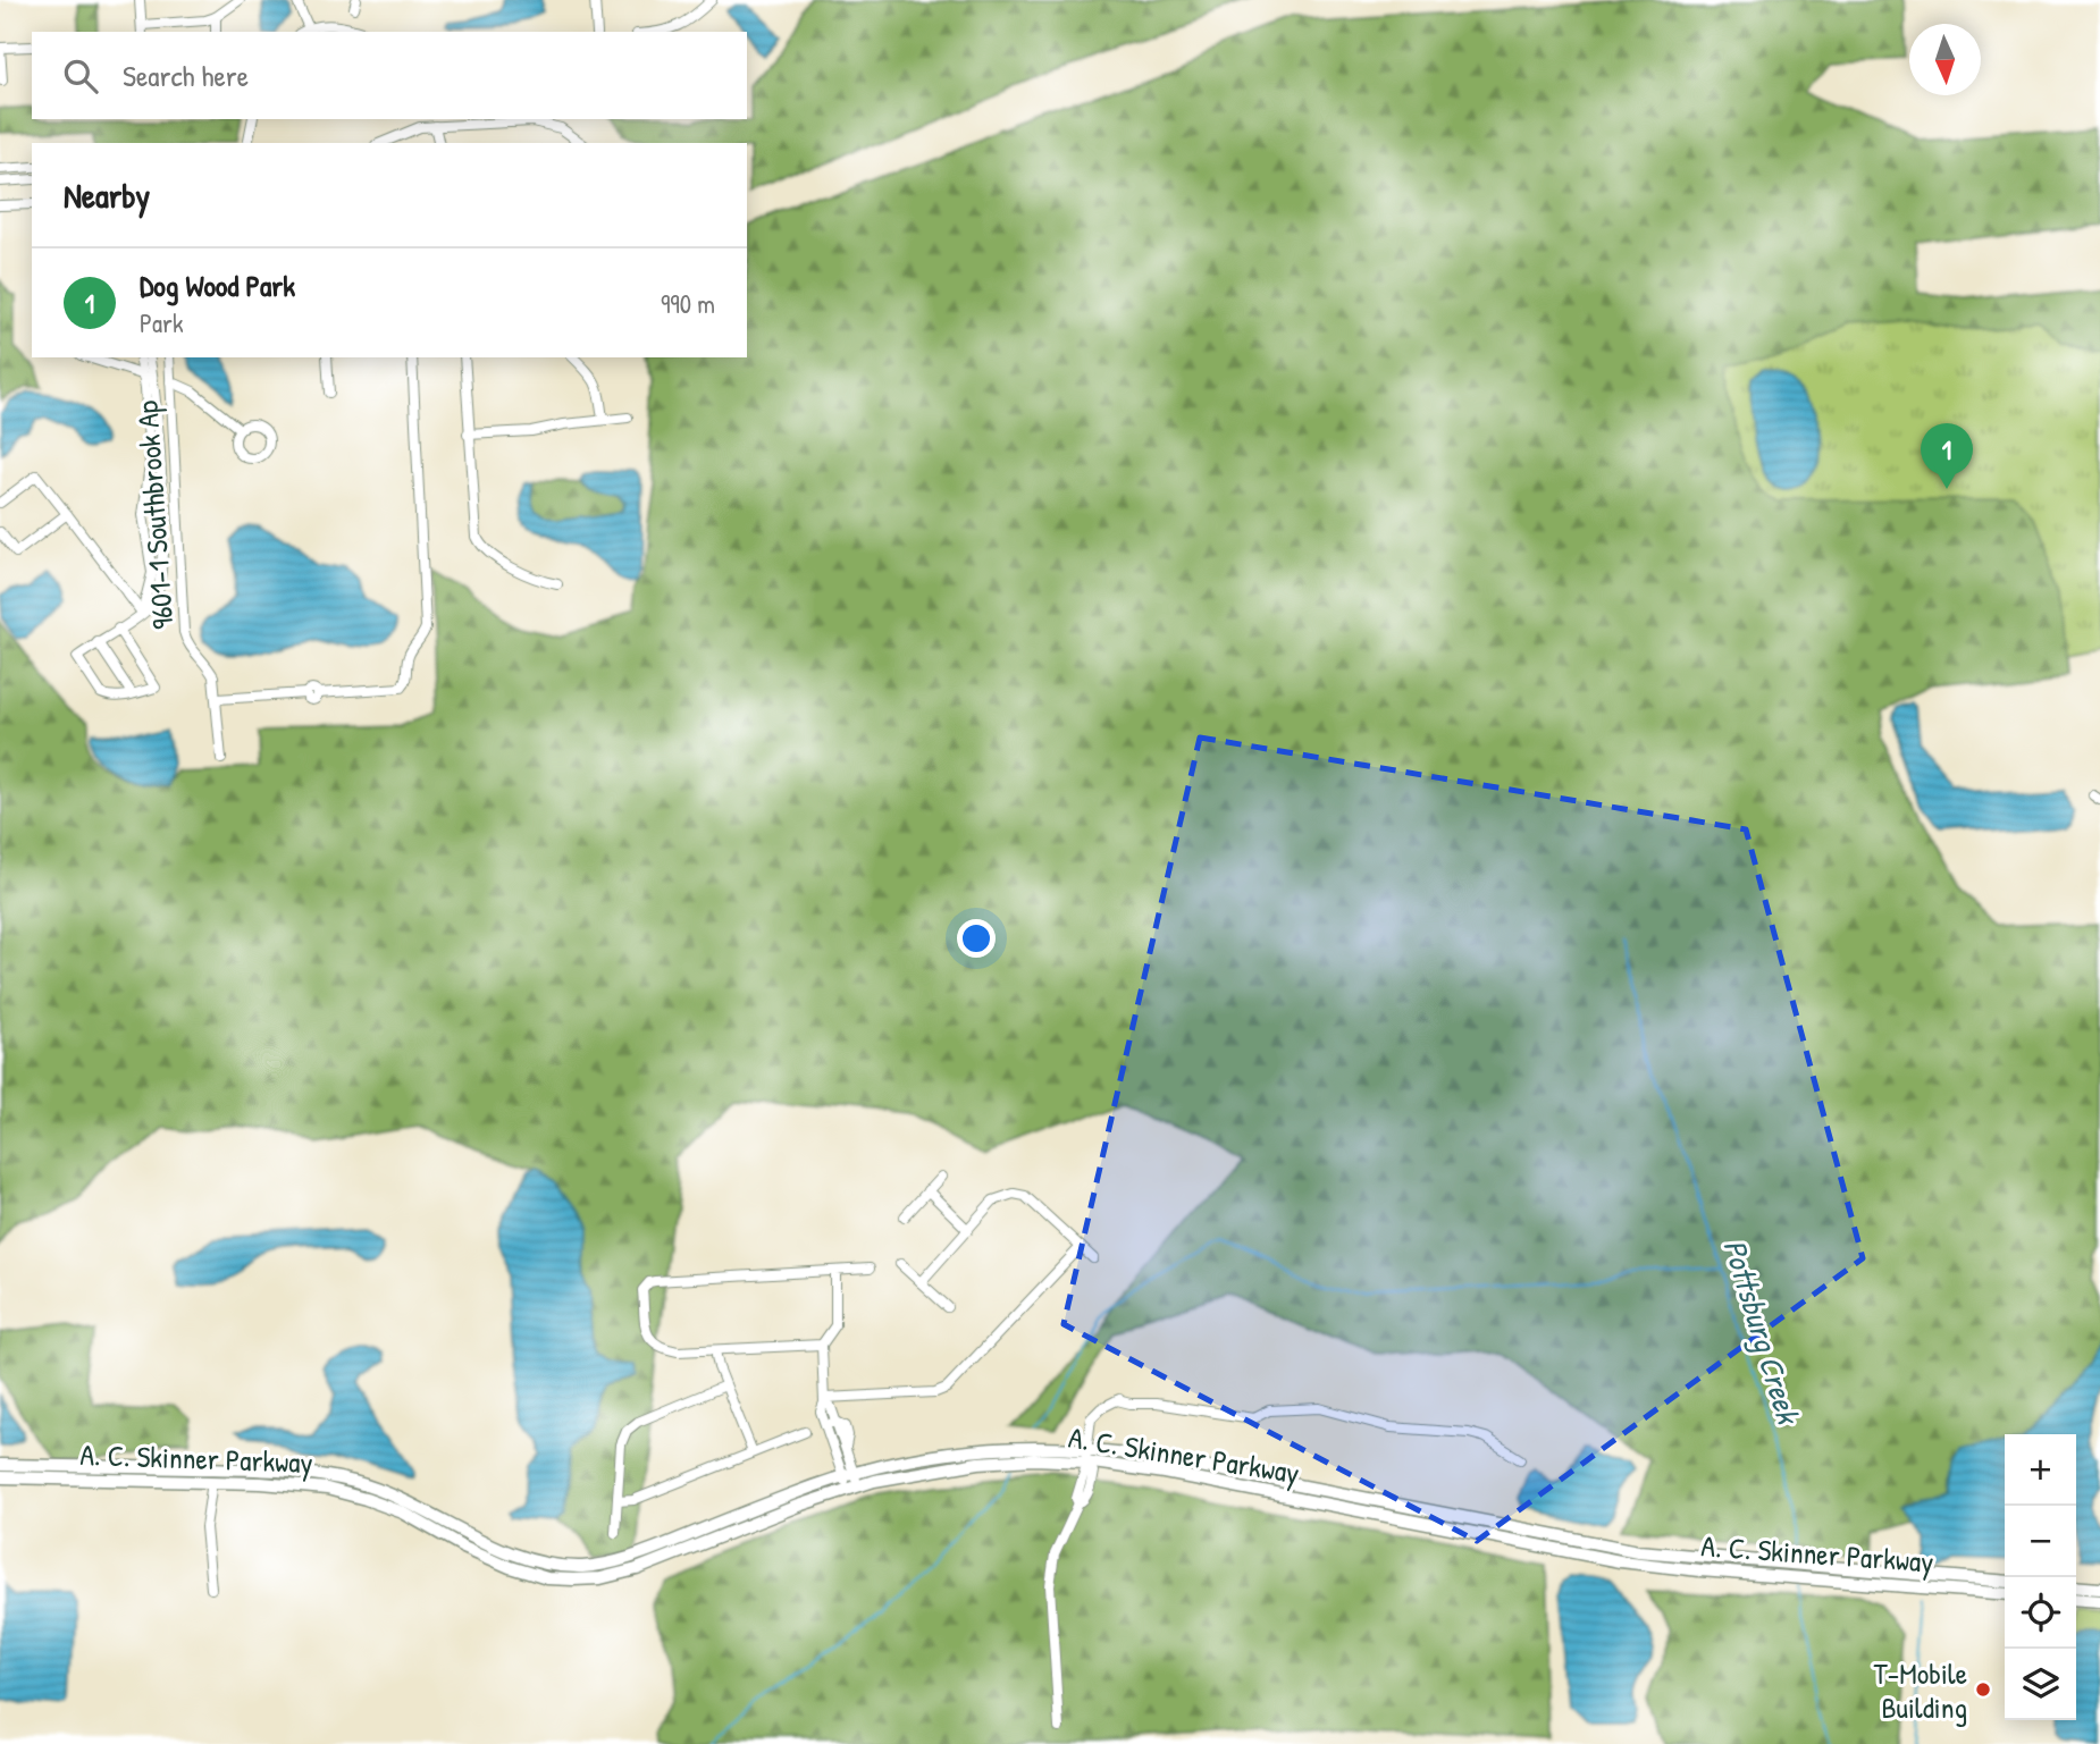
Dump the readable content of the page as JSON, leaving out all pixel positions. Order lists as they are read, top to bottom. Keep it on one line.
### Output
{"streets":{"main road":["A. C. Skinner Parkway"],"street":["9601-1 Southbrook Ap"]},"water":["Pottsburg Creek"],"places":["T-Mobile Building"],"north":"bottom","page":{"search":"Search here","heading":"Nearby","list":[{"mark":"1","name":"Dog Wood Park","note":"Park","value":"990 m"}],"pins":"1","map_buttons":["+","−"]}}
